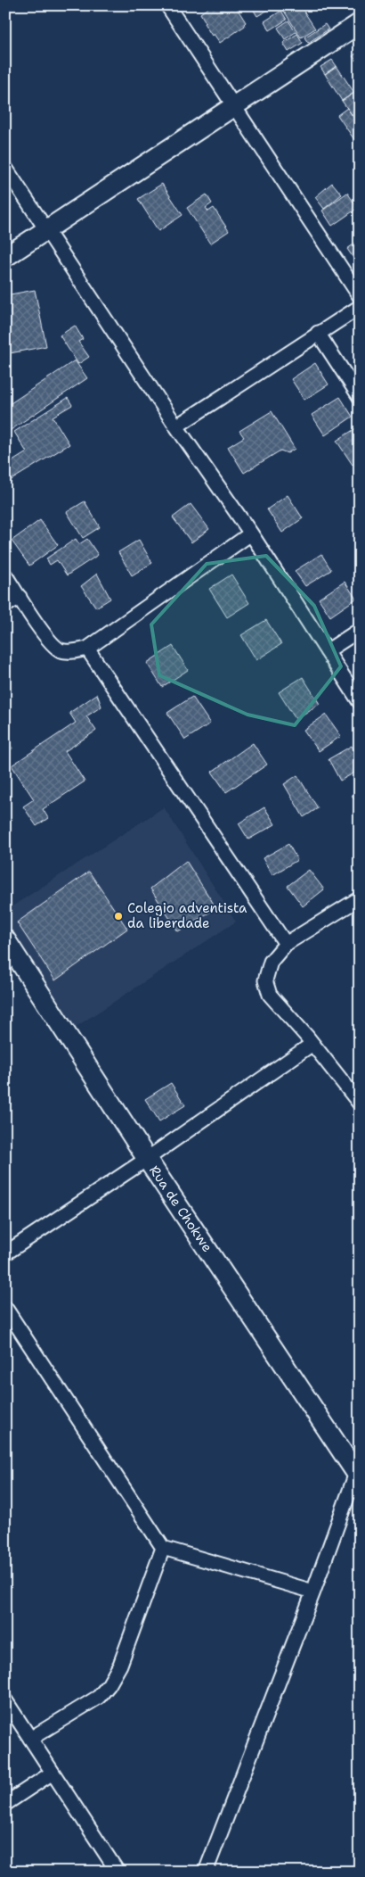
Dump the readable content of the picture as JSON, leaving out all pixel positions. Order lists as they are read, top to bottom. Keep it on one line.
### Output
{"streets":{"street":["Rua de Chokwe"]},"places":["Colegio adventista da liberdade"]}
